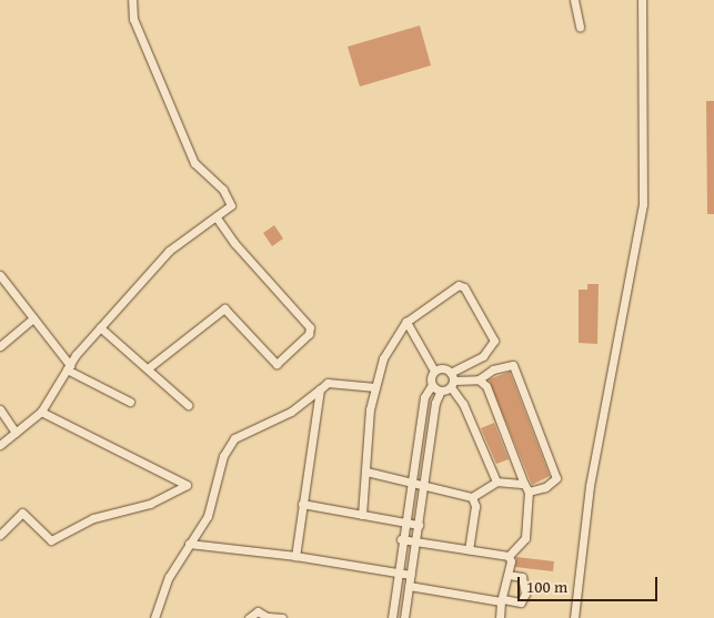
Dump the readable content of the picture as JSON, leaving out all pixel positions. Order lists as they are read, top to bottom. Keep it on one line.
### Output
{"scale_bar":"100 m"}
